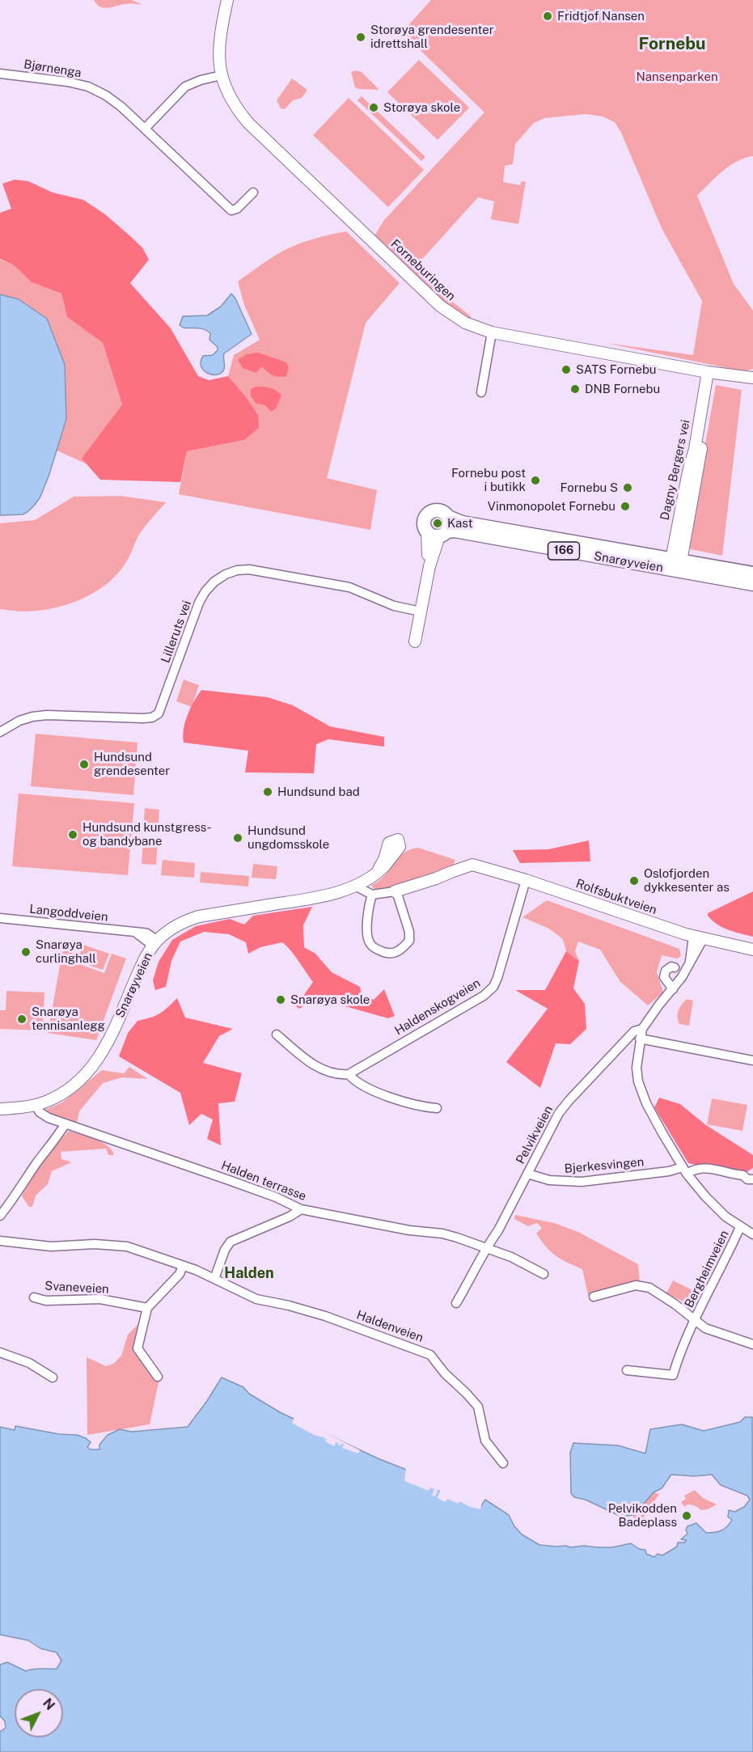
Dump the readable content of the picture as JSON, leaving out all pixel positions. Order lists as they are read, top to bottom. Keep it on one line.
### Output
{"streets":{"main road":["166","Snarøyveien"],"street":["Bjørnenga","Forneburingen","Dagny Bergers vei","Lilleruts vei","Rolfsbuktveien","Langoddveien","Haldenskogveien","Pelvikveien","Bjerkesvingen","Halden terrasse","Bergheimveien","Svaneveien","Haldenveien"]},"crossings":[["Forneburingen","Dagny Bergers vei"],["Dagny Bergers vei","Snarøyveien"],["166","Snarøyveien"],["Snarøyveien","Langoddveien"],["Snarøyveien","Halden terrasse"],["Rolfsbuktveien","Haldenskogveien"],["Pelvikveien","Bjerkesvingen"],["Pelvikveien","Halden terrasse"]],"districts":["Fornebu","Halden"],"parks":["Nansenparken"],"places":["Fridtjof Nansen","Storøya grendesenter idrettshall","Storøya skole","SATS Fornebu","DNB Fornebu","Fornebu post i butikk","Fornebu S","Vinmonopolet Fornebu","Kast","Hundsund grendesenter","Hundsund bad","Hundsund kunstgress- og bandybane","Hundsund ungdomsskole","Oslofjorden dykkesenter as","Snarøya curlinghall","Snarøya skole","Snarøya tennisanlegg","Pelvikodden Badeplass"],"north":"top right"}
